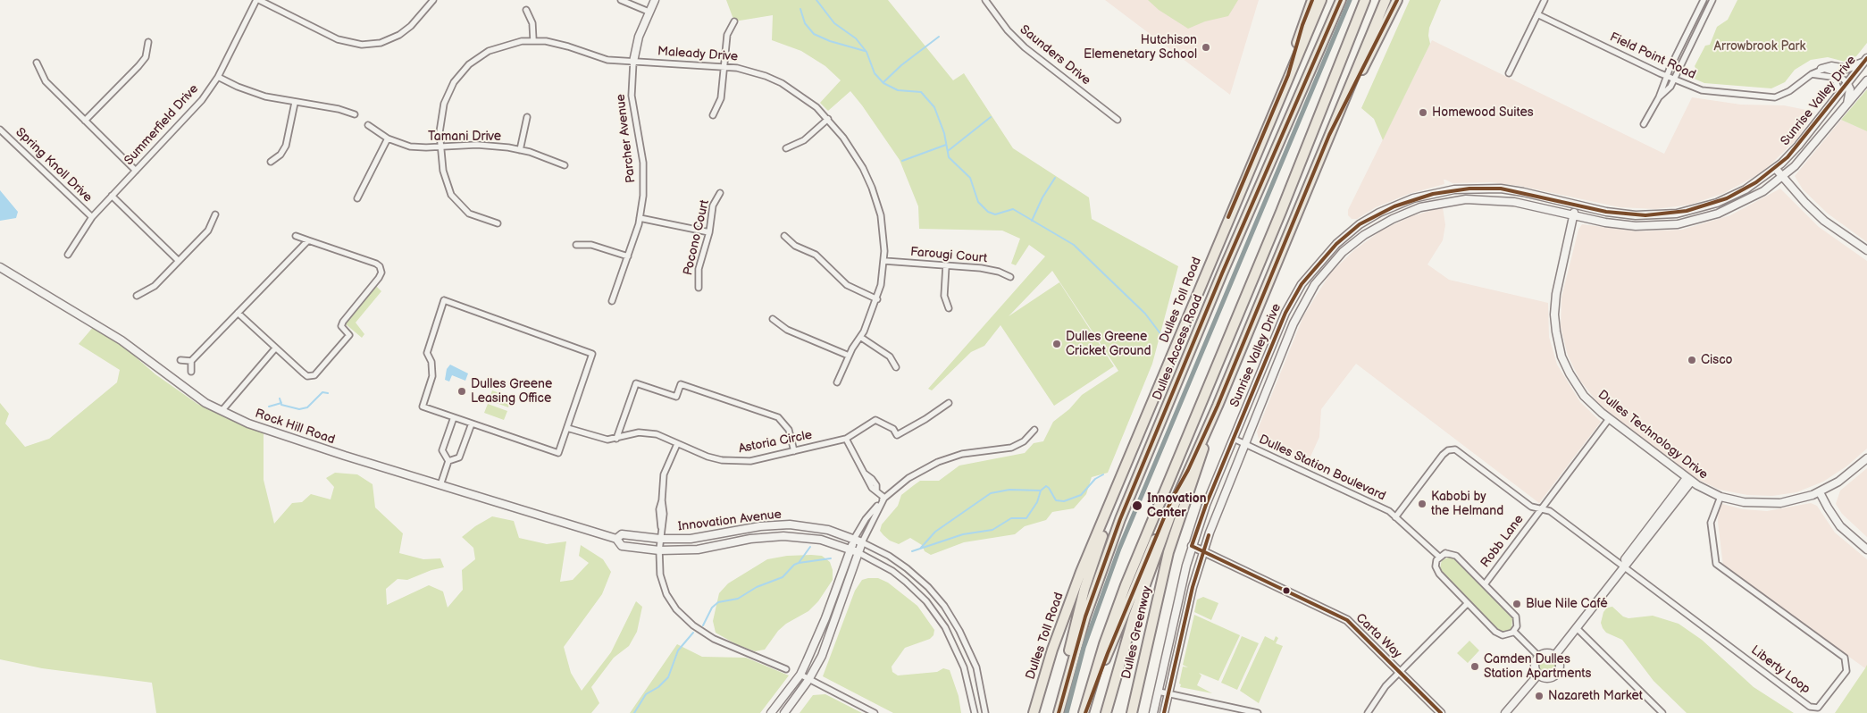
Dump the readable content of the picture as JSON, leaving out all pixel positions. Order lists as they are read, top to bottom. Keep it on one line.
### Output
{"streets":{"highway":["Dulles Toll Road","Dulles Access Road","Dulles Greenway"],"street":["Maleady Drive","Saunders Drive","Field Point Road","Sunrise Valley Drive","Summerfield Drive","Tamani Drive","Parcher Avenue","Spring Knoll Drive","Pocono Court","Farougi Court","Rock Hill Road","Dulles Technology Drive","Astoria Circle","Dulles Station Boulevard","Innovation Avenue","Robb Lane","Carta Way","Liberty Loop"]},"crossings":[["Maleady Drive","Tamani Drive"],["Maleady Drive","Parcher Avenue"],["Maleady Drive","Farougi Court"],["Sunrise Valley Drive","Dulles Technology Drive"],["Sunrise Valley Drive","Dulles Station Boulevard"],["Sunrise Valley Drive","Carta Way"],["Summerfield Drive","Spring Knoll Drive"],["Rock Hill Road","Innovation Avenue"],["Dulles Technology Drive","Liberty Loop"],["Dulles Station Boulevard","Liberty Loop"],["Robb Lane","Liberty Loop"]],"parks":["Arrowbrook Park"],"places":["Hutchison Elemenetary School","Homewood Suites","Dulles Greene Cricket Ground","Cisco","Dulles Greene Leasing Office","Kabobi by the Helmand","Innovation Center","Blue Nile Café","Camden Dulles Station Apartments","Nazareth Market"]}
